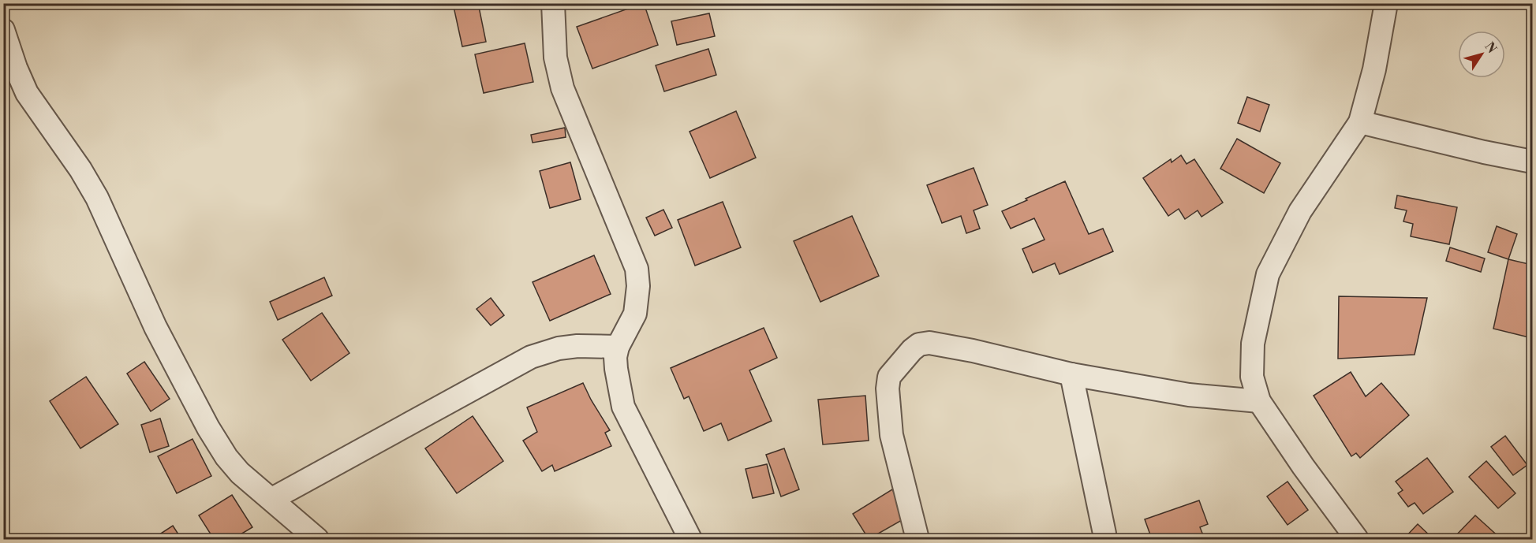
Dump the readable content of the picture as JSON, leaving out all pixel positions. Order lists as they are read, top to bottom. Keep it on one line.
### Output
{"north":"top right"}
